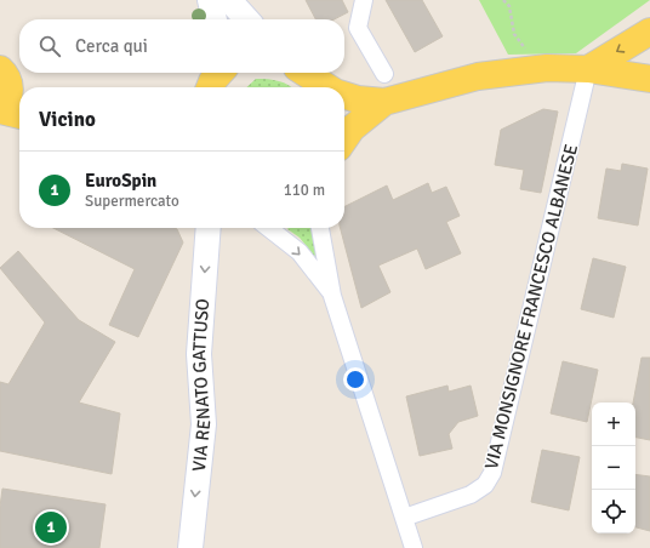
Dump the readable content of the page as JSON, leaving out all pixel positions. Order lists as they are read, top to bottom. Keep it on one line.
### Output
{"streets":{"main road":["VIA RENATO GATTUSO"],"street":["VIA MONSIGNORE FRANCESCO ALBANESE"]},"one_way":["VIA RENATO GATTUSO"],"page":{"search":"Cerca qui","heading":"Vicino","list":[{"mark":"1","name":"EuroSpin","note":"Supermercato","value":"110 m"}],"map_buttons":["+","−"],"pins":"1"}}
